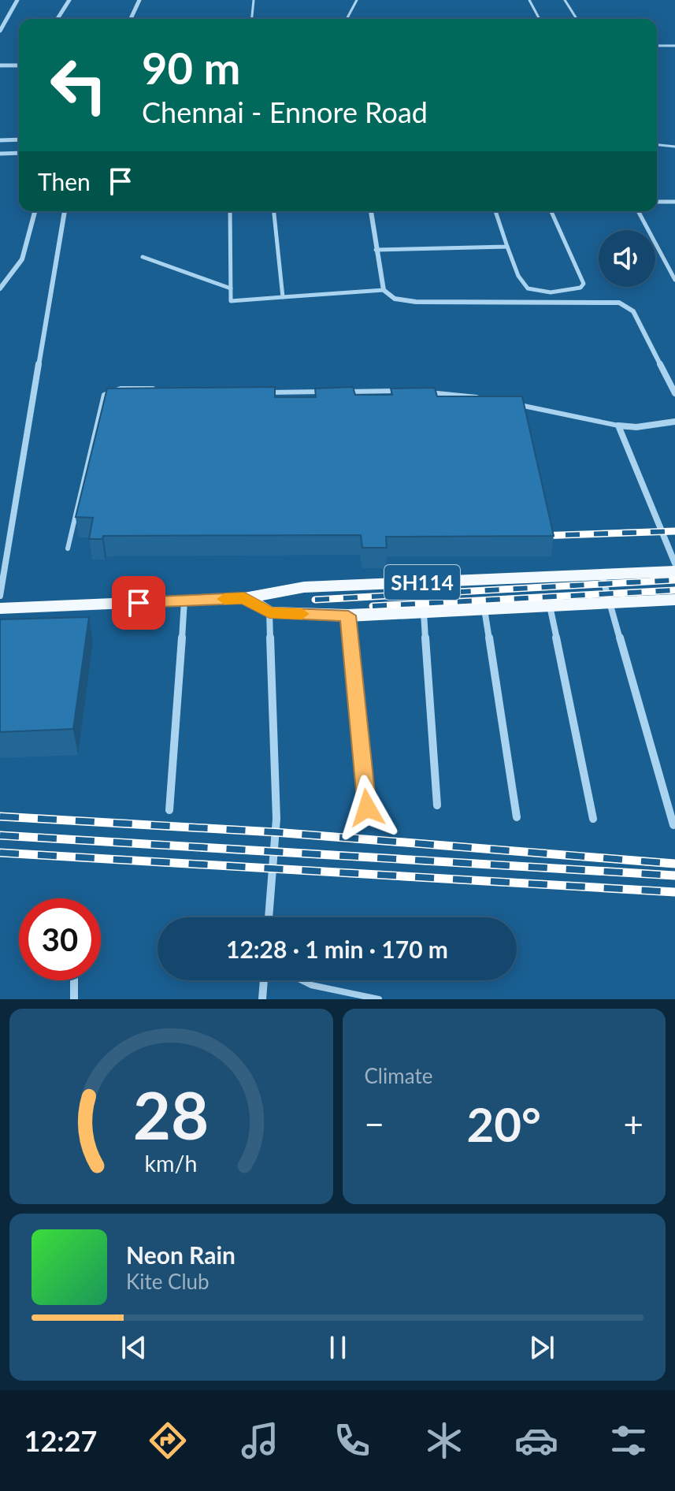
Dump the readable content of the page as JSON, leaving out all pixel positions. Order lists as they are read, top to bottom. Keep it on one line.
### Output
{"streets":{"main road":["SH114"]},"page":{"turn":["90 m","Chennai - Ennore Road"],"then":"Then","limit":"30","trip":"12:28 · 1 min · 170 m","tile":"Climate","heat":["−","20°","+"],"song":["Neon Rain","Kite Club"],"tabs":"12:27","gauge":["28","km/h"]}}
